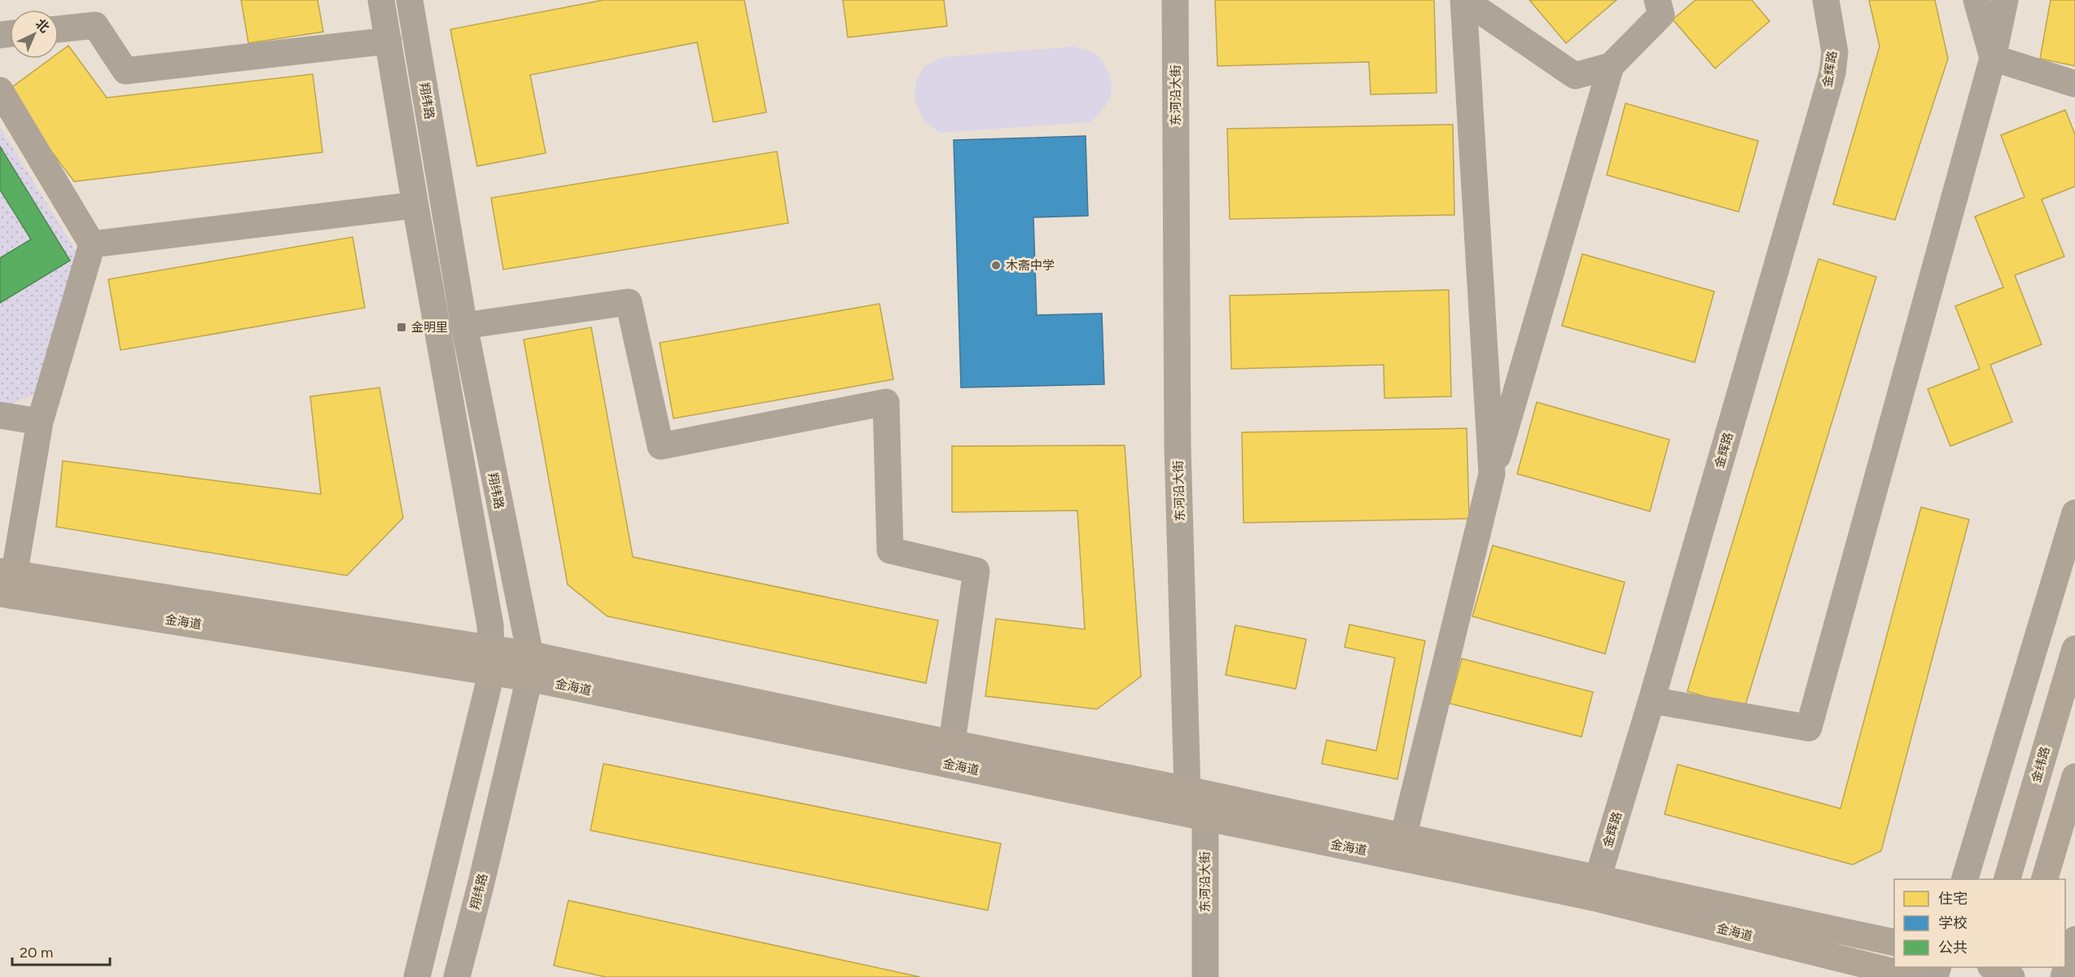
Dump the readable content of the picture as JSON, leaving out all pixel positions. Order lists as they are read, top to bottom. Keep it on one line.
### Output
{"streets":{"main road":["金海道","金纬路"],"street":["金辉路","东河沿大街","翔纬路"]},"crossings":[["金辉路","金海道"],["东河沿大街","金海道"],["翔纬路","金海道"]],"places":{"other":["木斋中学"],"transit":["金明里"]},"legend":["住宅","学校","公共"],"scale_bar":"20 m","north":"top right"}
